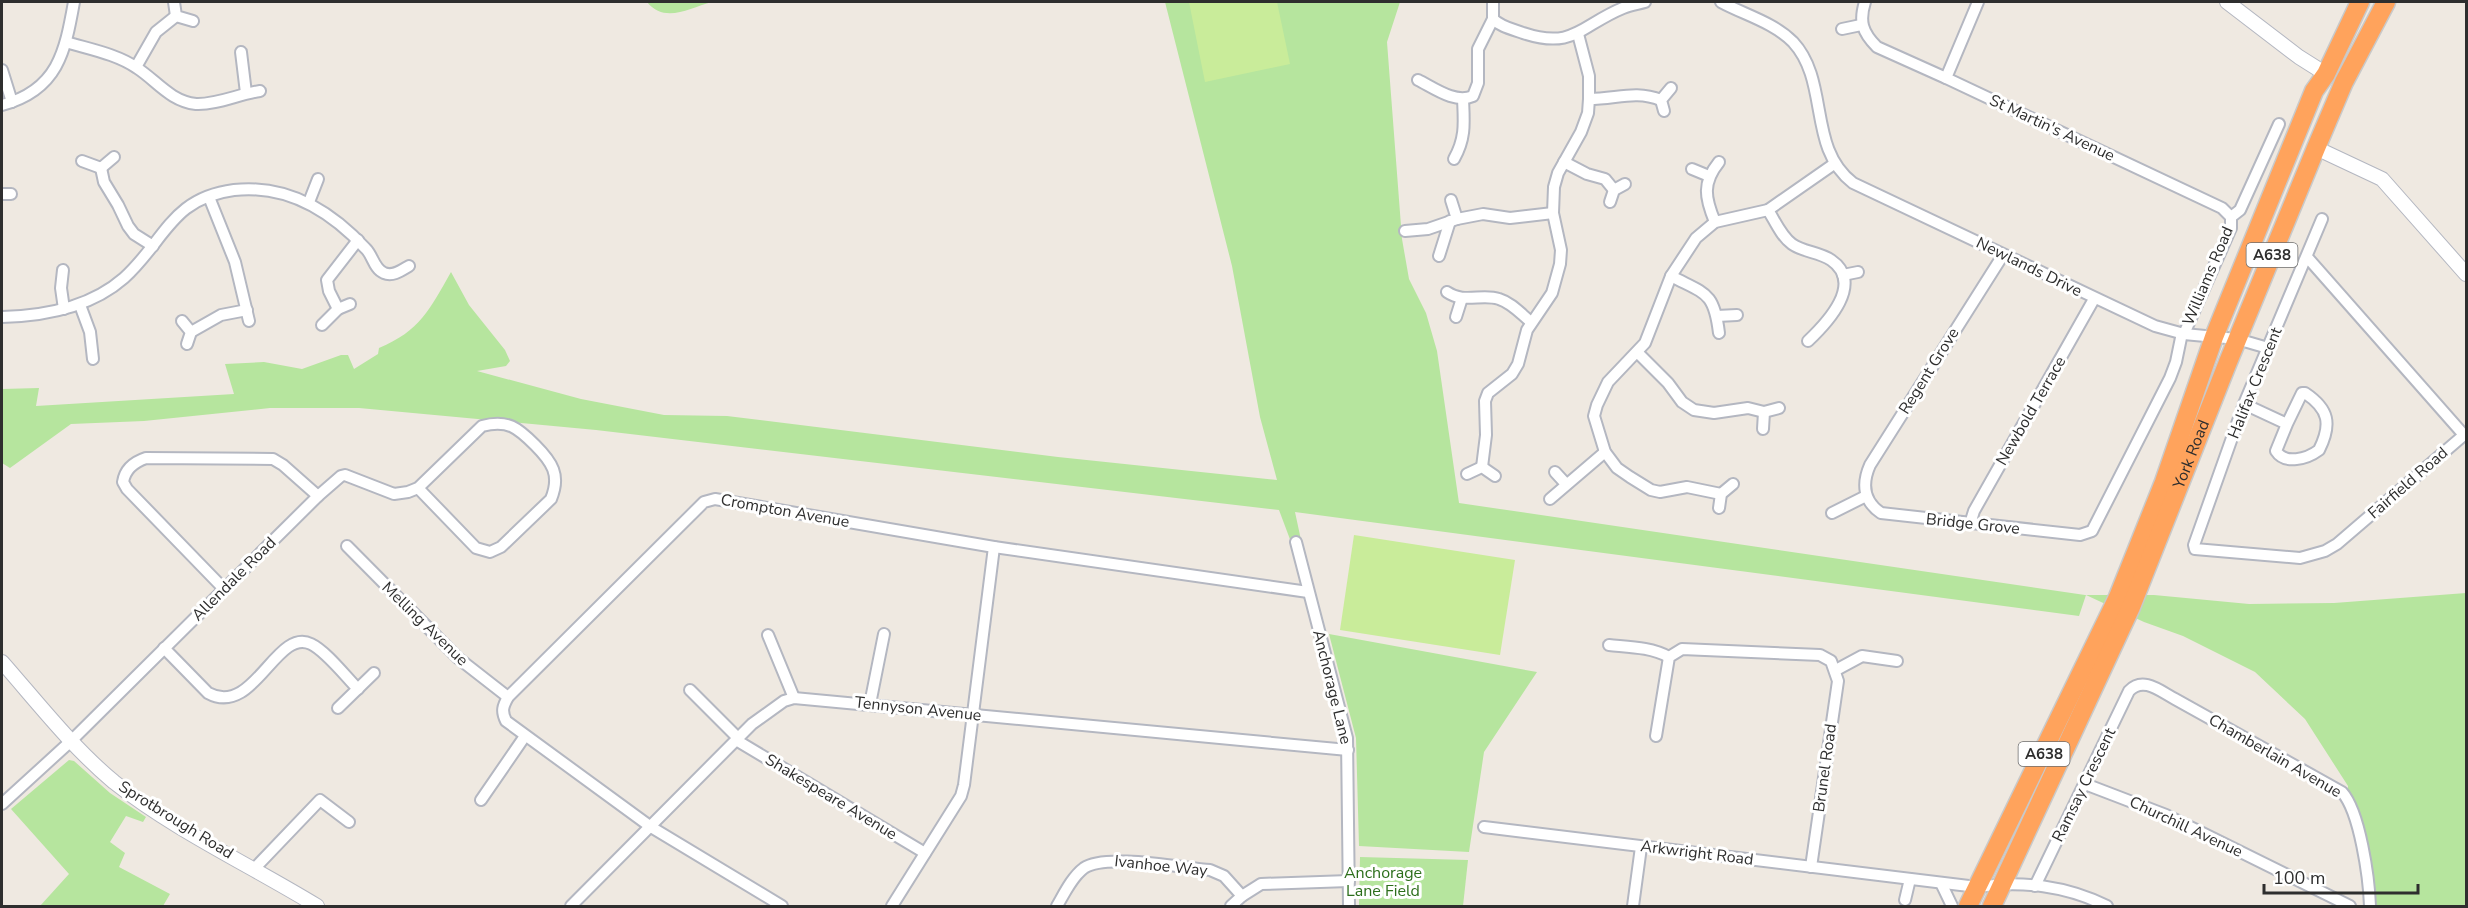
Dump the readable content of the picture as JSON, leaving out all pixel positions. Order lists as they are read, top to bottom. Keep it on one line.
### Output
{"streets":{"highway":["A638","York Road"],"street":["St Martin's Avenue","Newlands Drive","Williams Road","Regent Grove","Halifax Crescent","Newbold Terrace","Fairfield Road","Crompton Avenue","Bridge Grove","Allendale Road","Melling Avenue","Anchorage Lane","Tennyson Avenue","Chamberlain Avenue","Brunel Road","Ramsay Crescent","Shakespeare Avenue","Sprotbrough Road","Churchill Avenue","Arkwright Road","Ivanhoe Way"]},"crossings":[["St Martin's Avenue","Williams Road"],["Newlands Drive","Williams Road"],["Newlands Drive","Regent Grove"],["Newlands Drive","Halifax Crescent"],["Newlands Drive","Newbold Terrace"],["Newlands Drive","York Road"],["Williams Road","Bridge Grove"],["Regent Grove","Bridge Grove"],["Halifax Crescent","Fairfield Road"],["Newbold Terrace","Bridge Grove"],["York Road","Arkwright Road"],["Crompton Avenue","Melling Avenue"],["Crompton Avenue","Anchorage Lane"],["Allendale Road","Sprotbrough Road"],["Anchorage Lane","Tennyson Avenue"],["Chamberlain Avenue","Ramsay Crescent"],["Brunel Road","Arkwright Road"],["Ramsay Crescent","Churchill Avenue"],["Ramsay Crescent","Arkwright Road"]],"parks":["Anchorage Lane Field"],"scale_bar":"100 m"}
